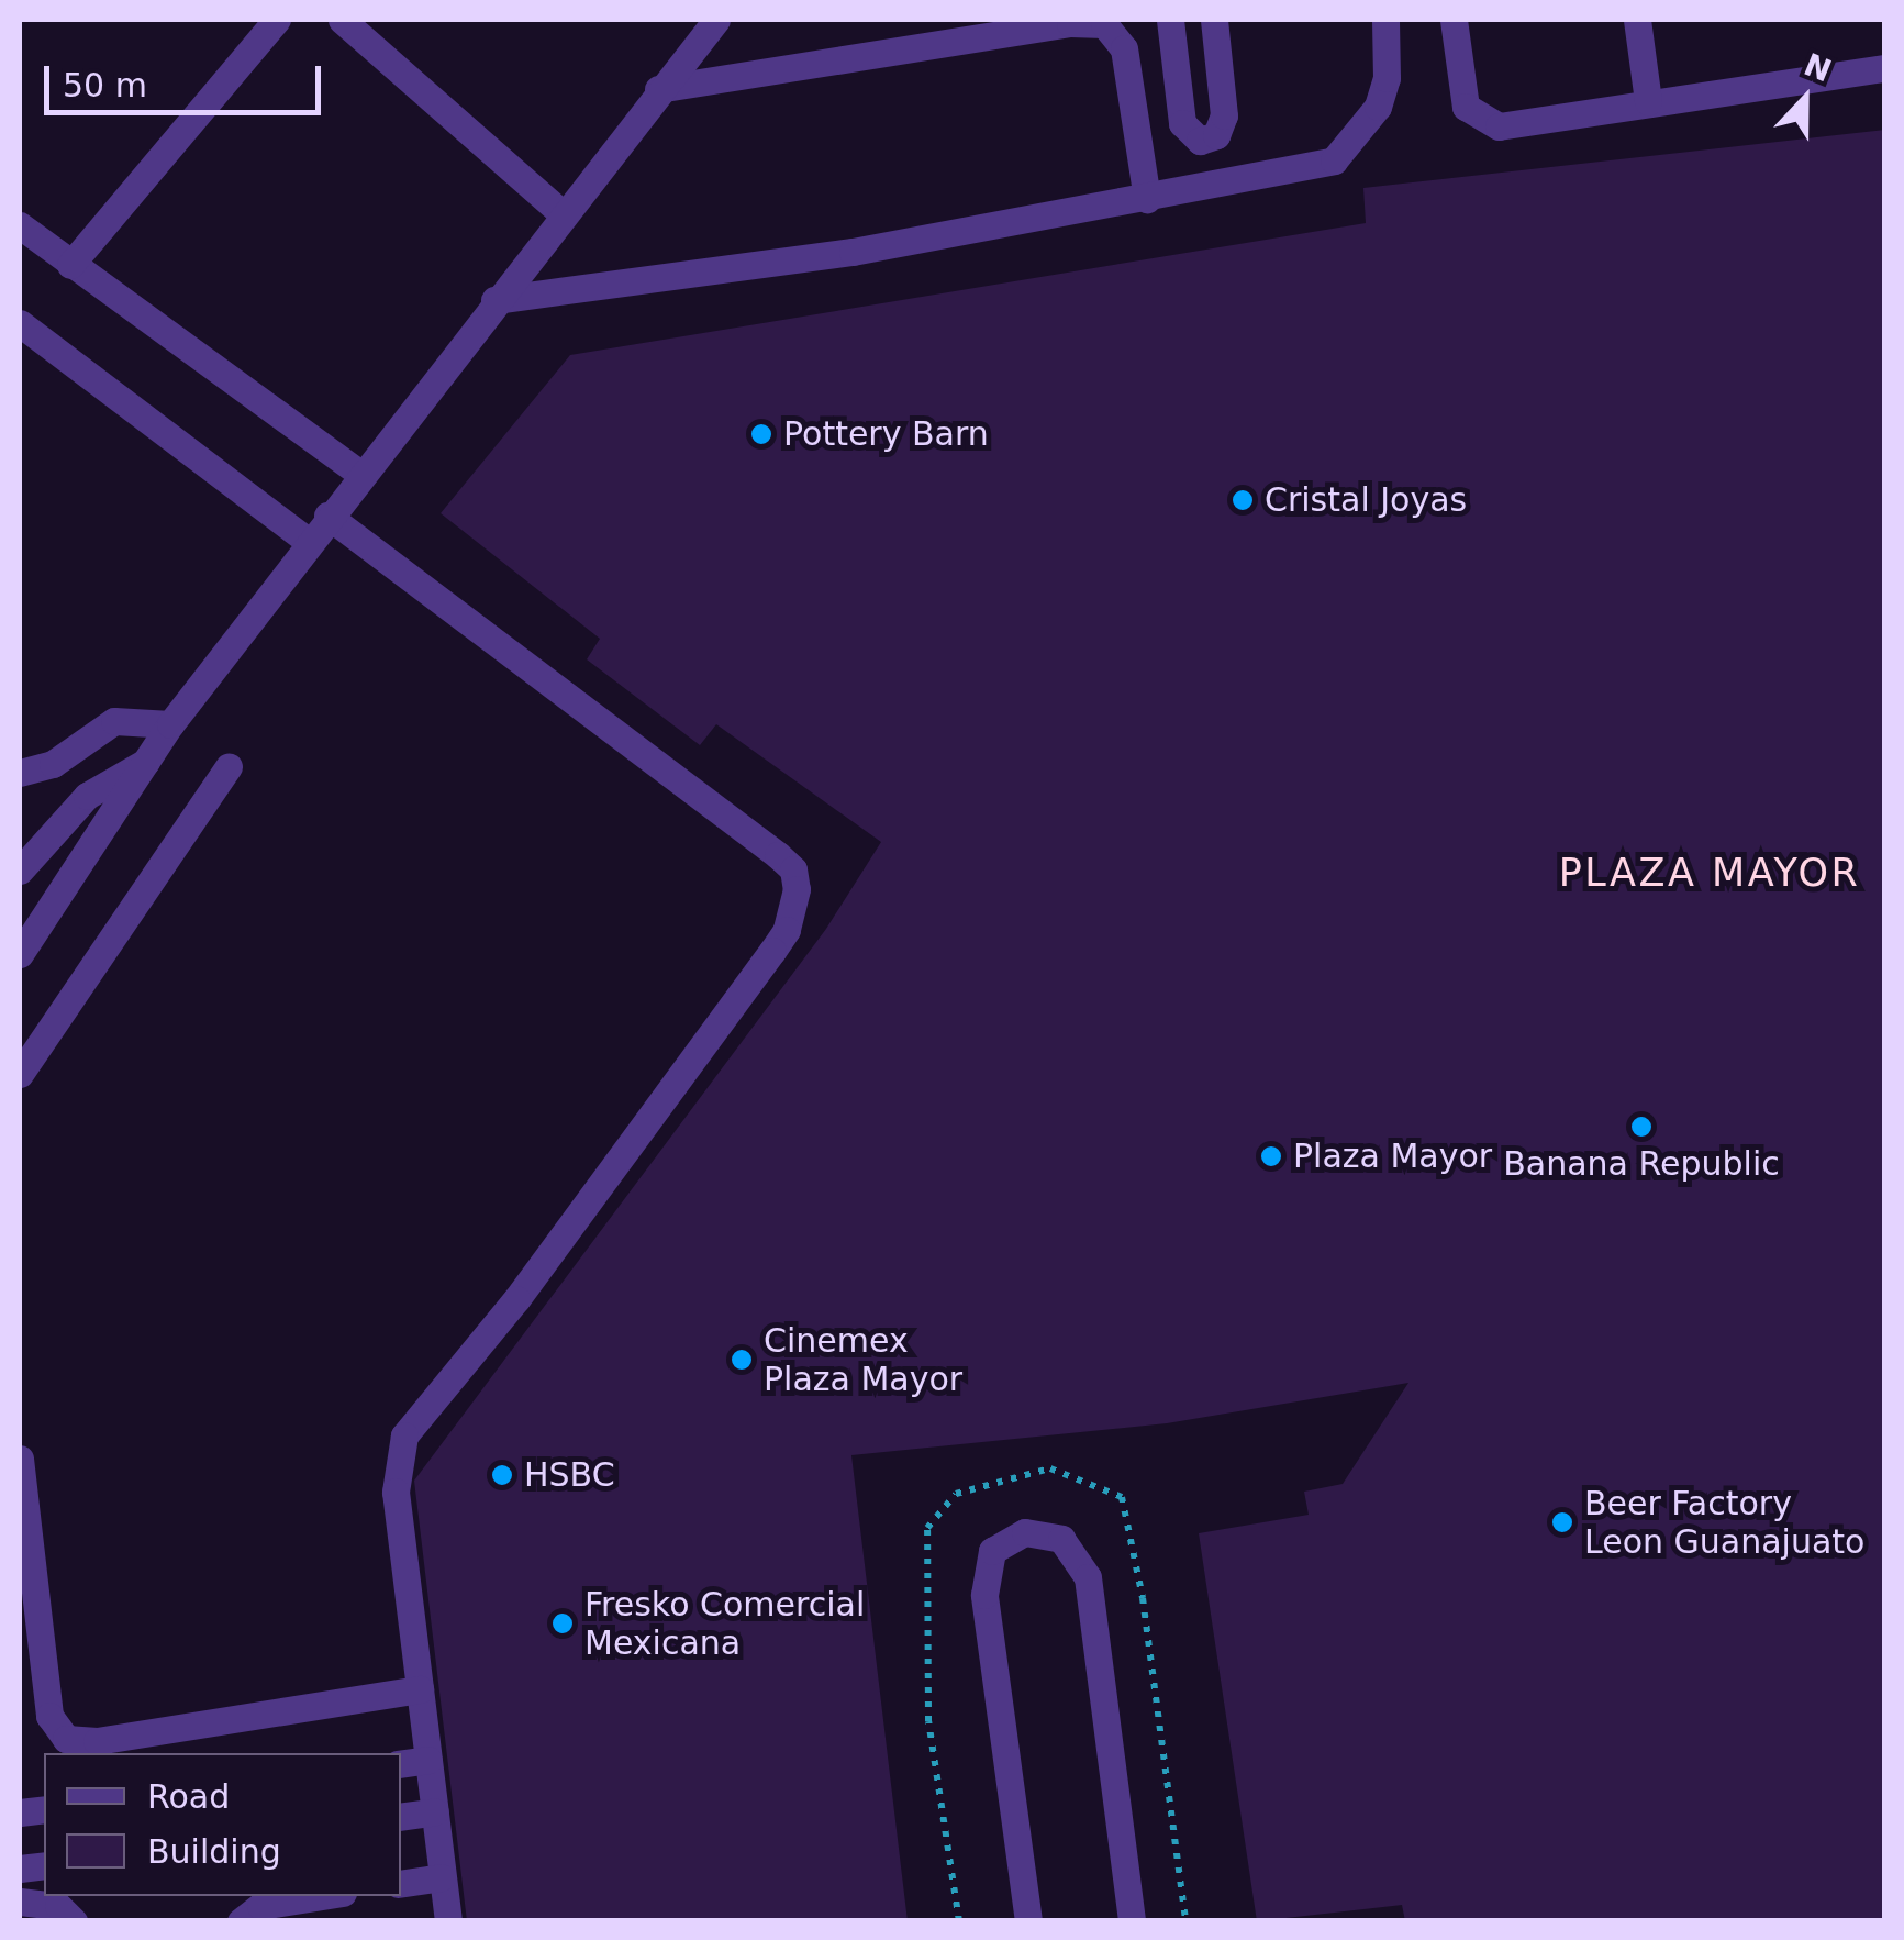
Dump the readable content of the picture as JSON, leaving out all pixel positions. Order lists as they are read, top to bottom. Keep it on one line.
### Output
{"districts":["PLAZA MAYOR"],"places":["Pottery Barn","Cristal Joyas","Banana Republic","Plaza Mayor","Cinemex Plaza Mayor","HSBC","Beer Factory Leon Guanajuato","Fresko Comercial Mexicana"],"legend":["Road","Building"],"scale_bar":"50 m","north":"top"}
